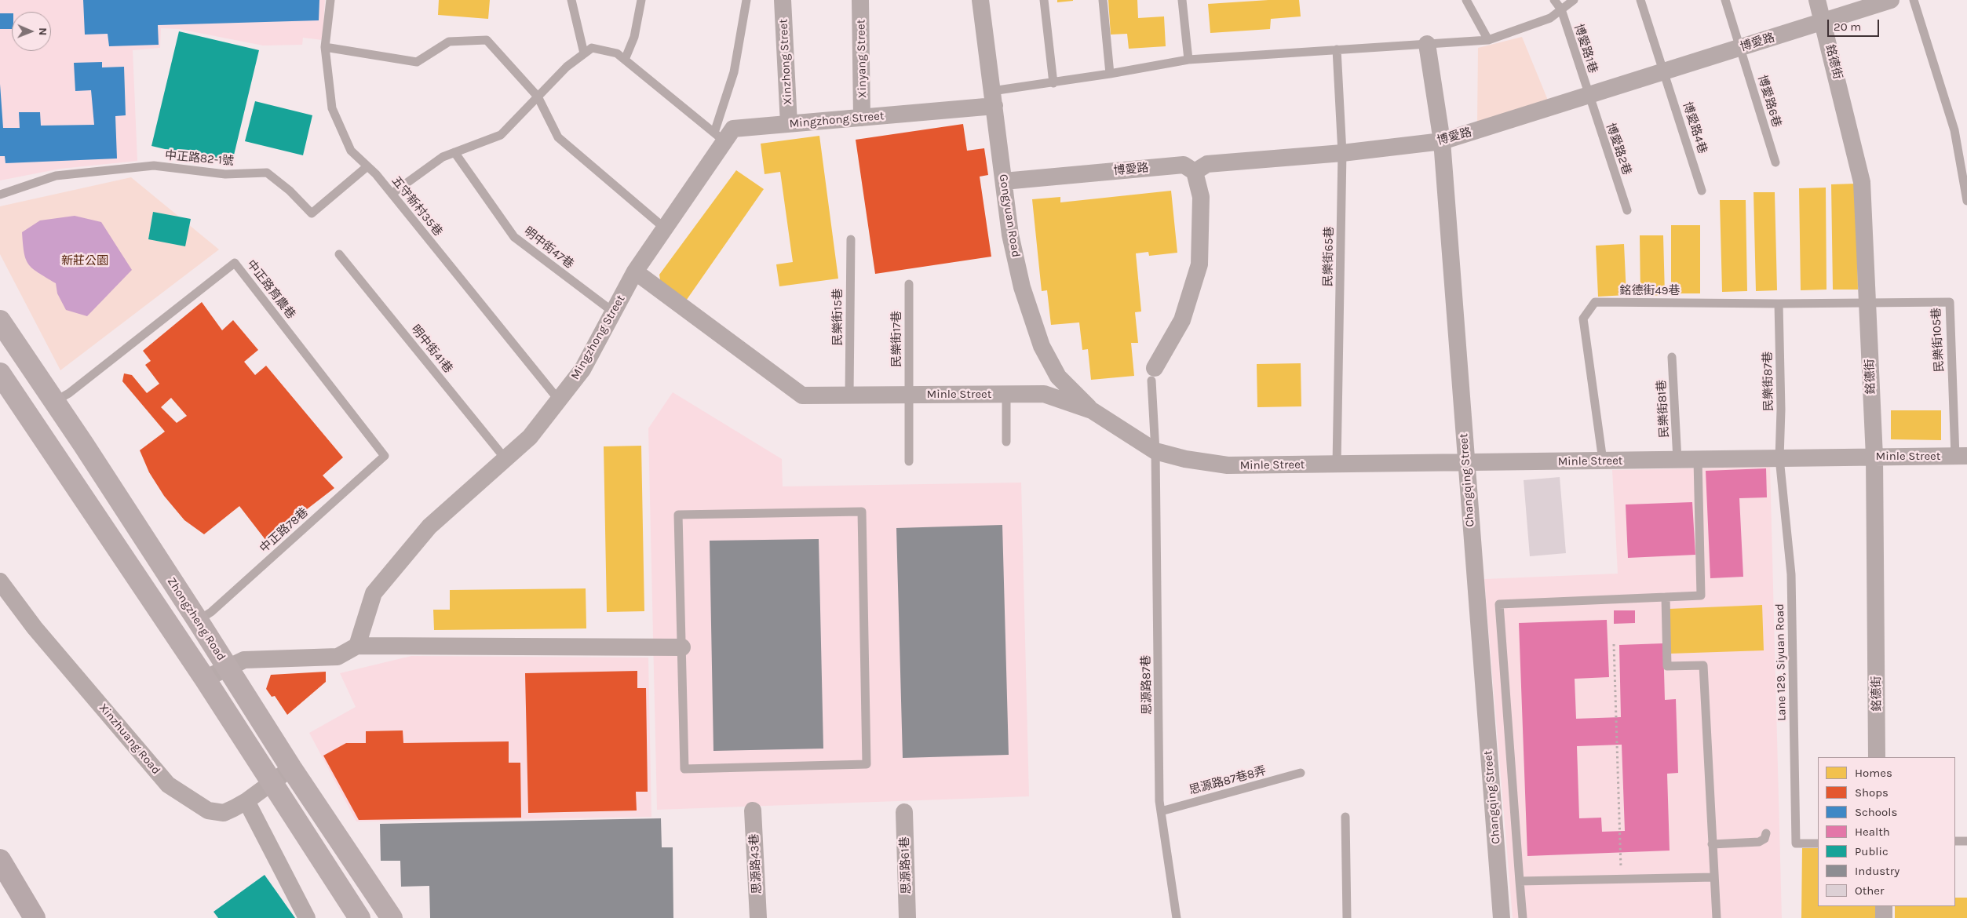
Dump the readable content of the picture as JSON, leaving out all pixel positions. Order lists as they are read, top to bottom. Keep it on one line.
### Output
{"streets":{"main road":["Zhongzheng Road"],"street":["博愛路","Xinyang Street","Xinzhong Street","銘德街","Mingzhong Street","Gongyuan Road","Minle Street","Changqing Street","Xinzhuang Road","思源路43巷","思源路61巷"],"lane":["博愛路1巷","博愛路6巷","博愛路4巷","博愛路2巷","中正路82-1號","五守新村35巷","明中街47巷","民樂街65巷","中正路育農巷","銘德街49巷","民樂街15巷","民樂街17巷","民樂街105巷","明中街41巷","民樂街87巷","民樂街81巷","中正路78巷","Lane 129, Siyuan Road","思源路87巷","思源路87巷8弄"]},"crossings":[["博愛路","博愛路1巷"],["博愛路","銘德街"],["博愛路","博愛路6巷"],["博愛路","博愛路4巷"],["博愛路","博愛路2巷"],["博愛路","Gongyuan Road"],["博愛路","民樂街65巷"],["博愛路","Changqing Street"],["博愛路1巷","博愛路2巷"],["Xinyang Street","Mingzhong Street"],["Xinzhong Street","Mingzhong Street"],["銘德街","銘德街49巷"],["銘德街","民樂街105巷"],["銘德街","Minle Street"],["Mingzhong Street","五守新村35巷"],["Mingzhong Street","Gongyuan Road"],["Mingzhong Street","明中街47巷"],["Mingzhong Street","明中街41巷"],["Mingzhong Street","Minle Street"],["中正路82-1號","五守新村35巷"],["Gongyuan Road","Minle Street"],["民樂街65巷","Minle Street"],["中正路育農巷","中正路78巷"],["中正路育農巷","Zhongzheng Road"],["銘德街49巷","民樂街105巷"],["銘德街49巷","民樂街87巷"],["銘德街49巷","Minle Street"],["民樂街15巷","Minle Street"],["民樂街17巷","Minle Street"],["民樂街105巷","Minle Street"],["民樂街87巷","Minle Street"],["民樂街87巷","Lane 129, Siyuan Road"],["Minle Street","民樂街81巷"],["Minle Street","Changqing Street"],["Minle Street","Lane 129, Siyuan Road"],["Minle Street","思源路87巷"],["中正路78巷","Zhongzheng Road"],["Zhongzheng Road","Xinzhuang Road"],["思源路87巷","思源路87巷8弄"]],"parks":["新莊公園"],"legend":["Homes","Shops","Schools","Health","Public","Industry","Other"],"scale_bar":"20 m","north":"right"}
